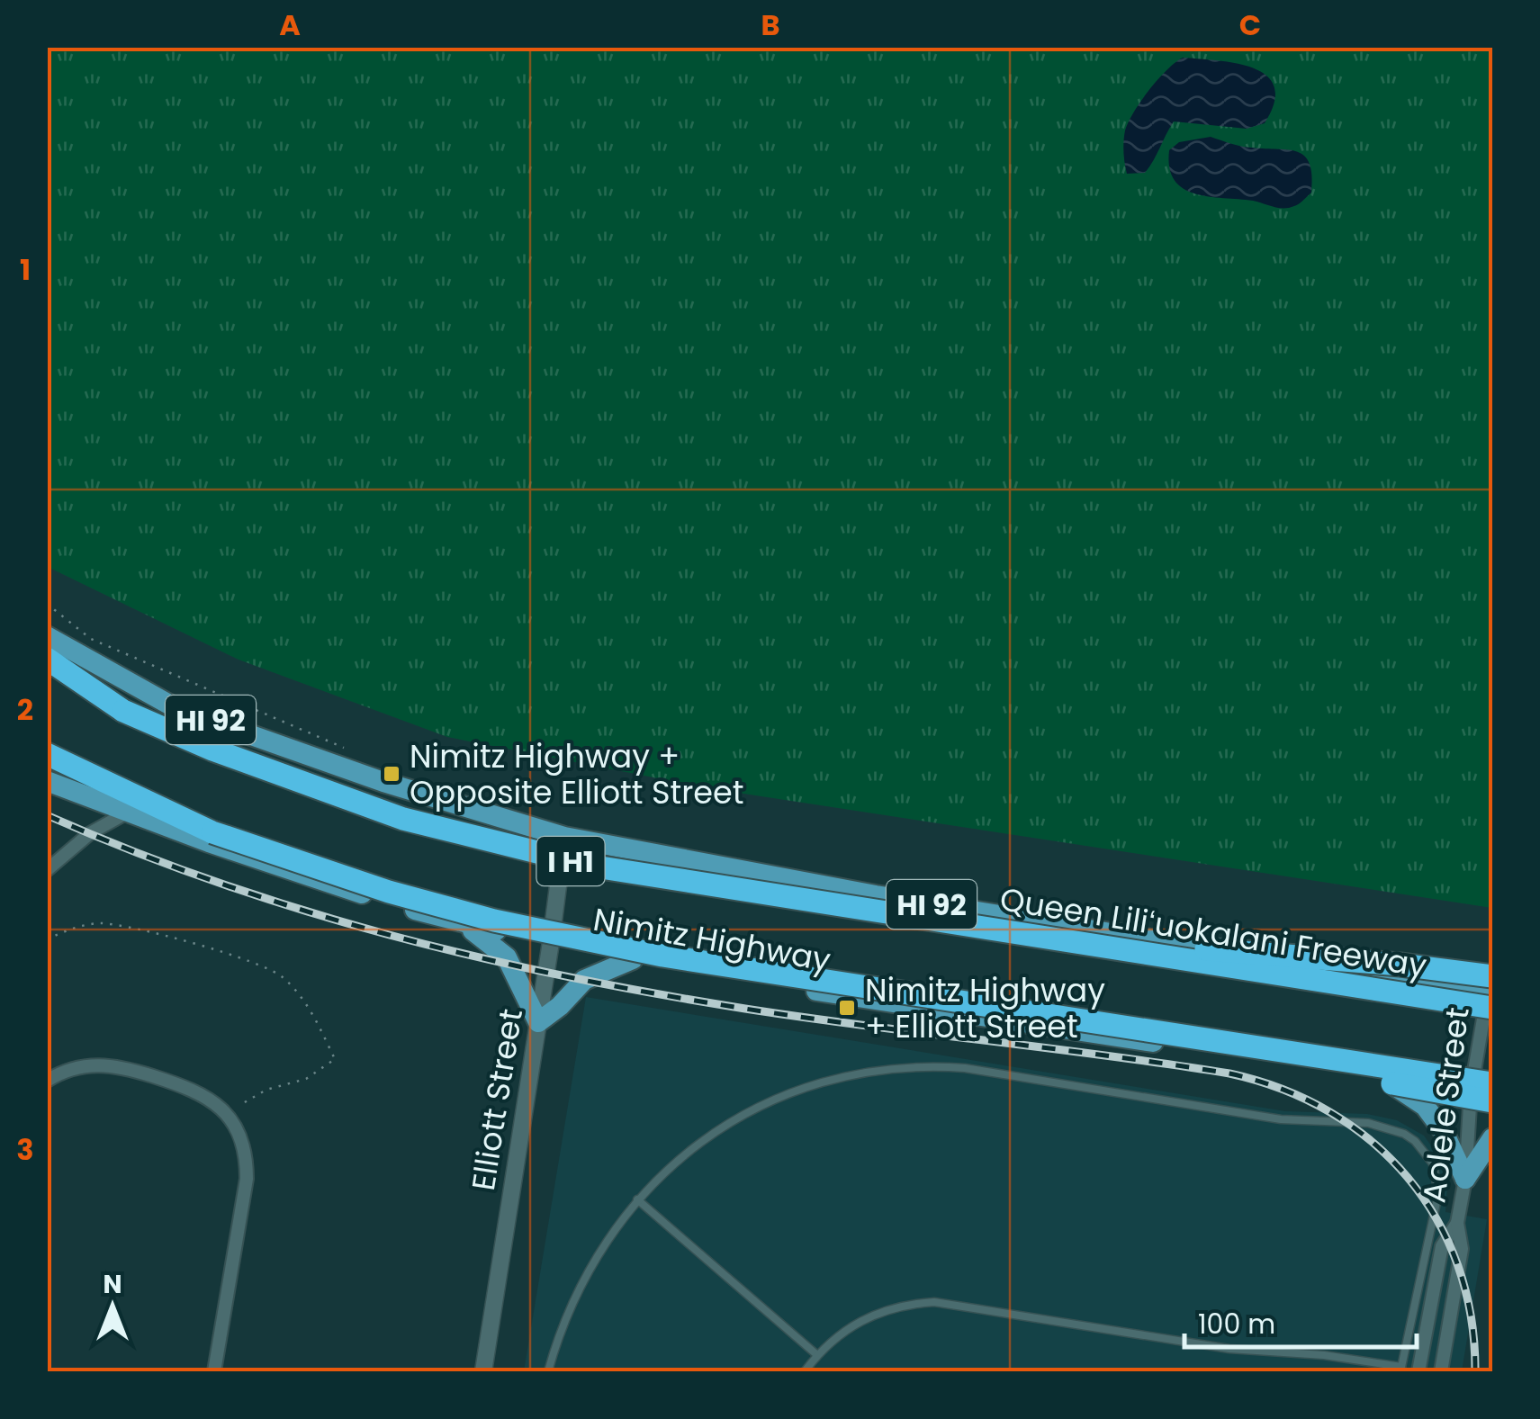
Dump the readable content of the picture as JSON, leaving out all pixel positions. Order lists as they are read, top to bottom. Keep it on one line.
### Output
{"streets":{"highway":["I H1","Queen Liliʻuokalani Freeway"],"main road":["HI 92","Nimitz Highway"],"street":["Elliott Street","Aolele Street"]},"crossings":[["HI 92","Queen Liliʻuokalani Freeway"],["HI 92","Elliott Street"],["HI 92","Aolele Street"],["I H1","Nimitz Highway"],["I H1","Aolele Street"],["Queen Liliʻuokalani Freeway","Aolele Street"],["Nimitz Highway","Elliott Street"],["Nimitz Highway","Aolele Street"]],"places":{"transit":["Nimitz Highway + Opposite Elliott Street","Nimitz Highway + Elliott Street"]},"scale_bar":"100 m","north":"top","grid":{"columns":["A","B","C"],"rows":["1","2","3"]}}
